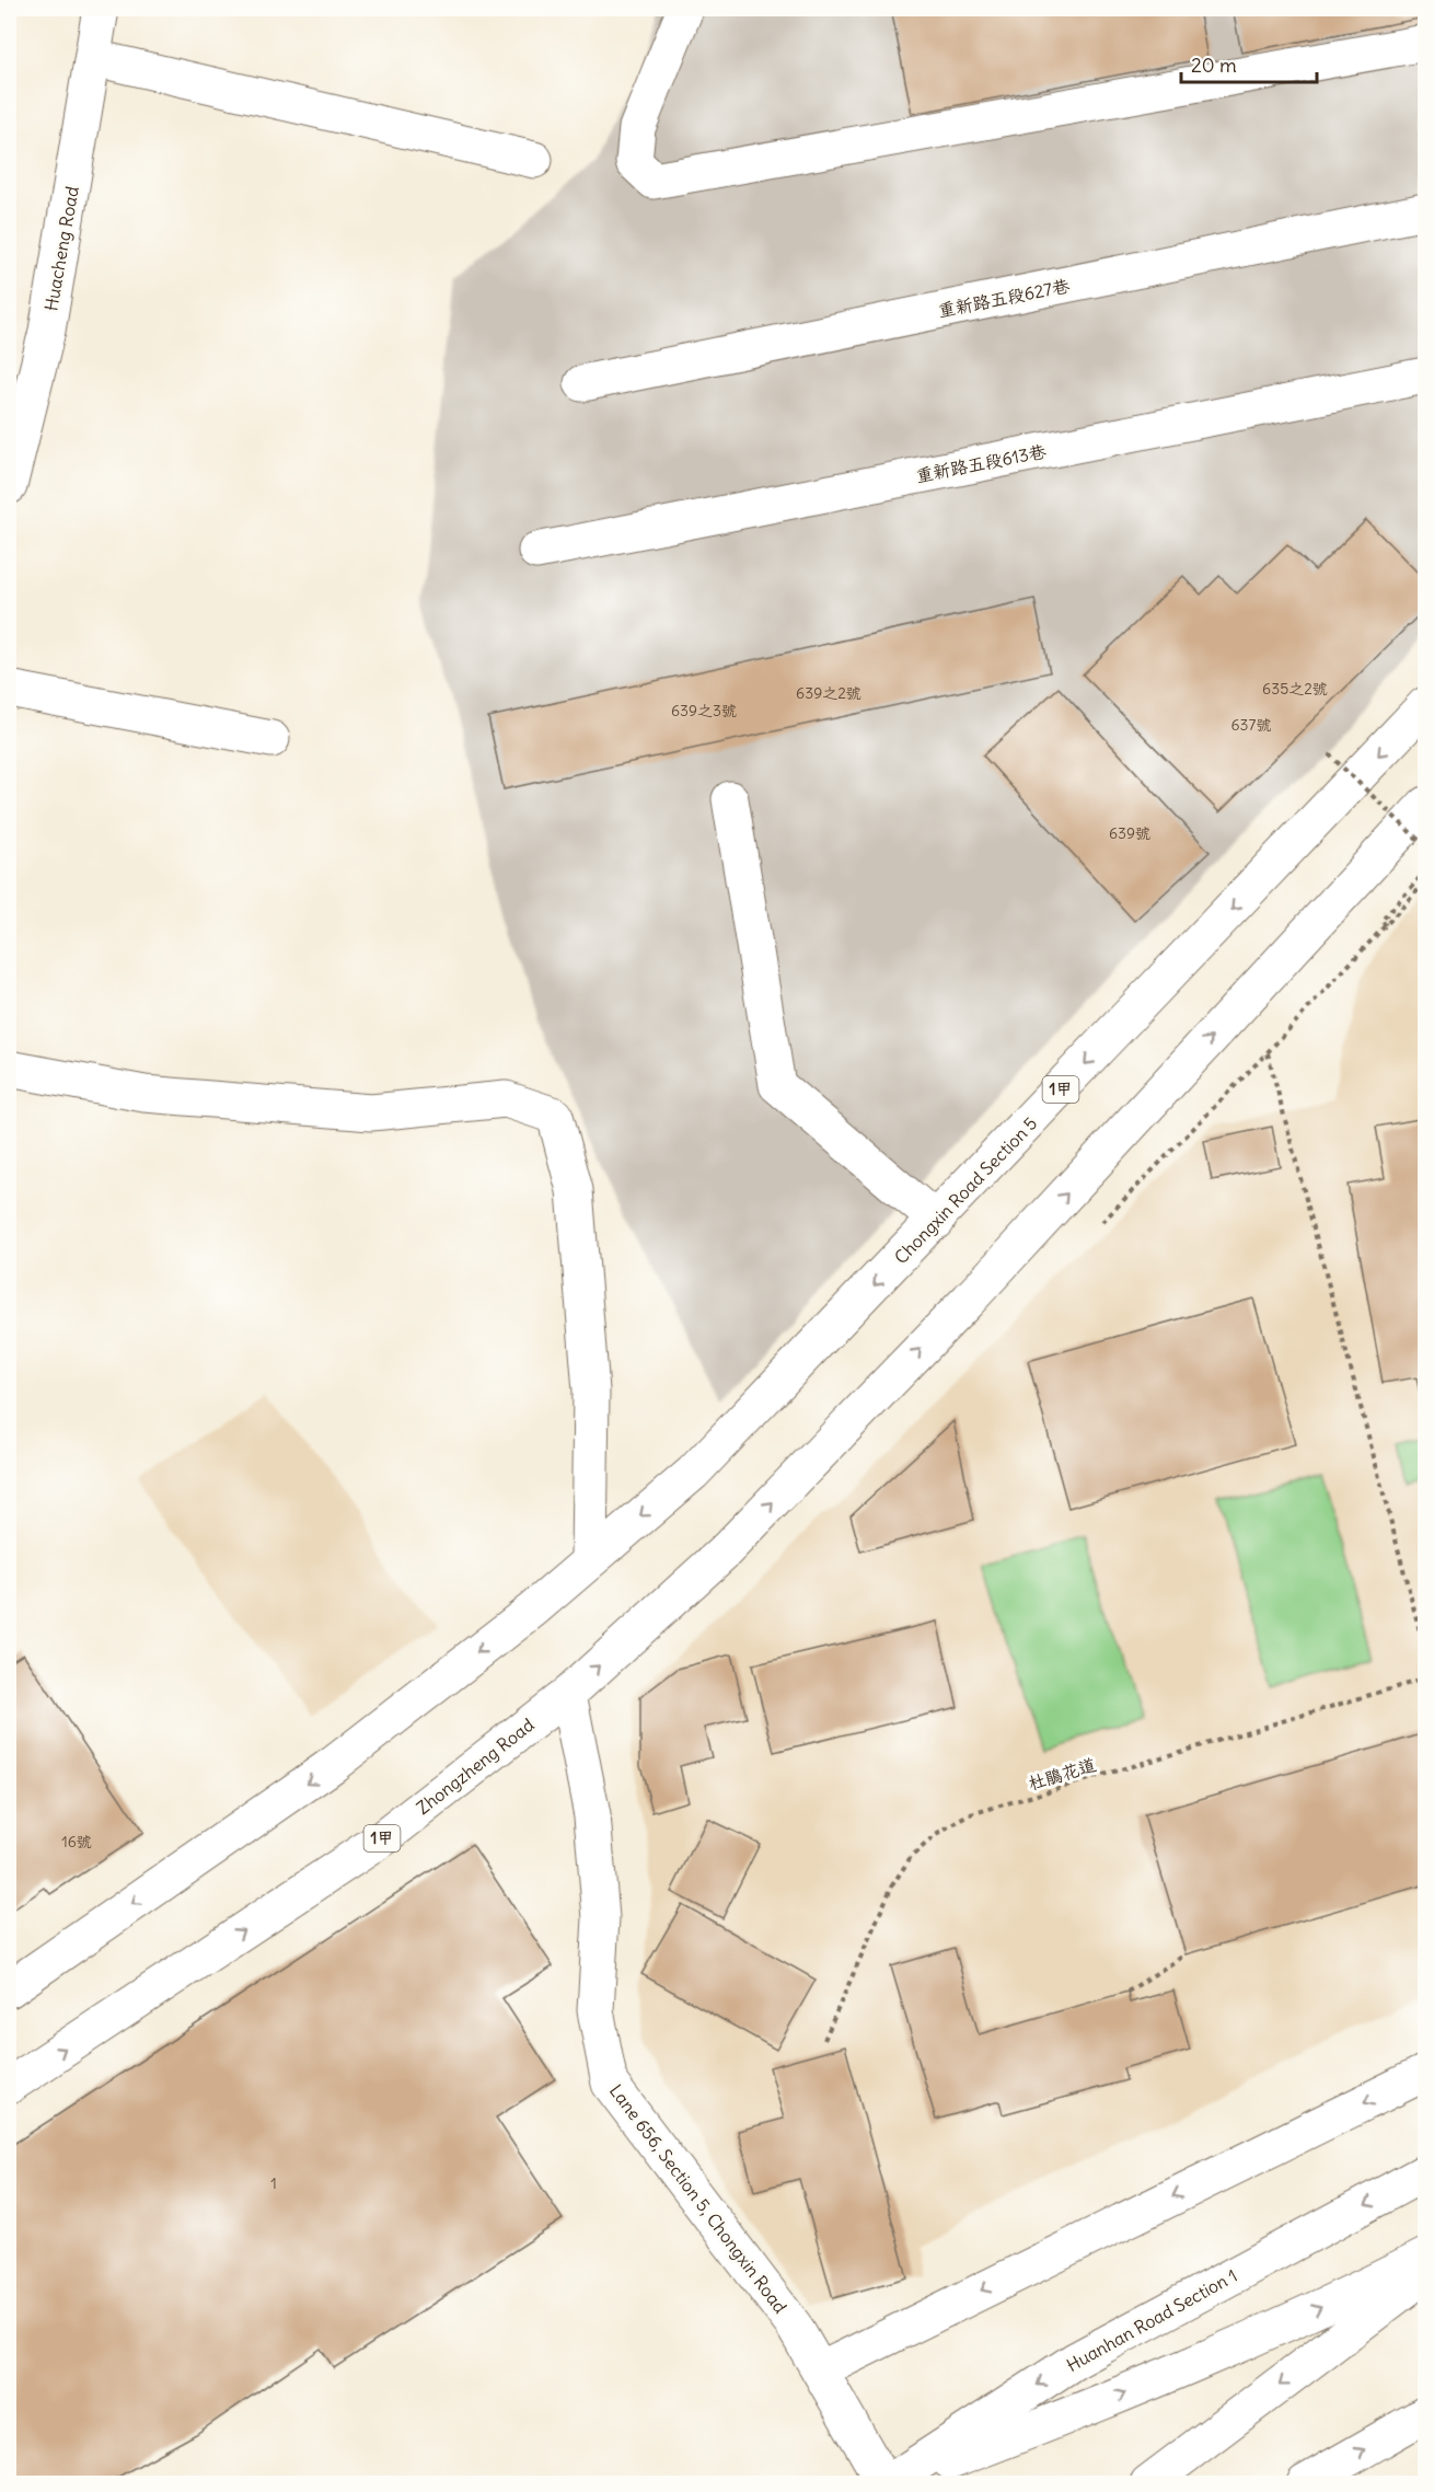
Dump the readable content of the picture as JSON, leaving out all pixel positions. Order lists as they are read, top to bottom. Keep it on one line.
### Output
{"streets":{"street":["Huacheng Road","重新路五段627巷","重新路五段613巷","1甲","Chongxin Road Section 5","Zhongzheng Road","Lane 656, Section 5, Chongxin Road","Huanhan Road Section 1"],"path":["杜鵑花道"]},"crossings":[["1甲","Chongxin Road Section 5"],["Zhongzheng Road","Lane 656, Section 5, Chongxin Road"],["Lane 656, Section 5, Chongxin Road","Huanhan Road Section 1"]],"one_way":["Chongxin Road Section 5"],"house_numbers":["635之2號","639之2號","639之3號","637號","639號","16號","1"],"scale_bar":"20 m"}
